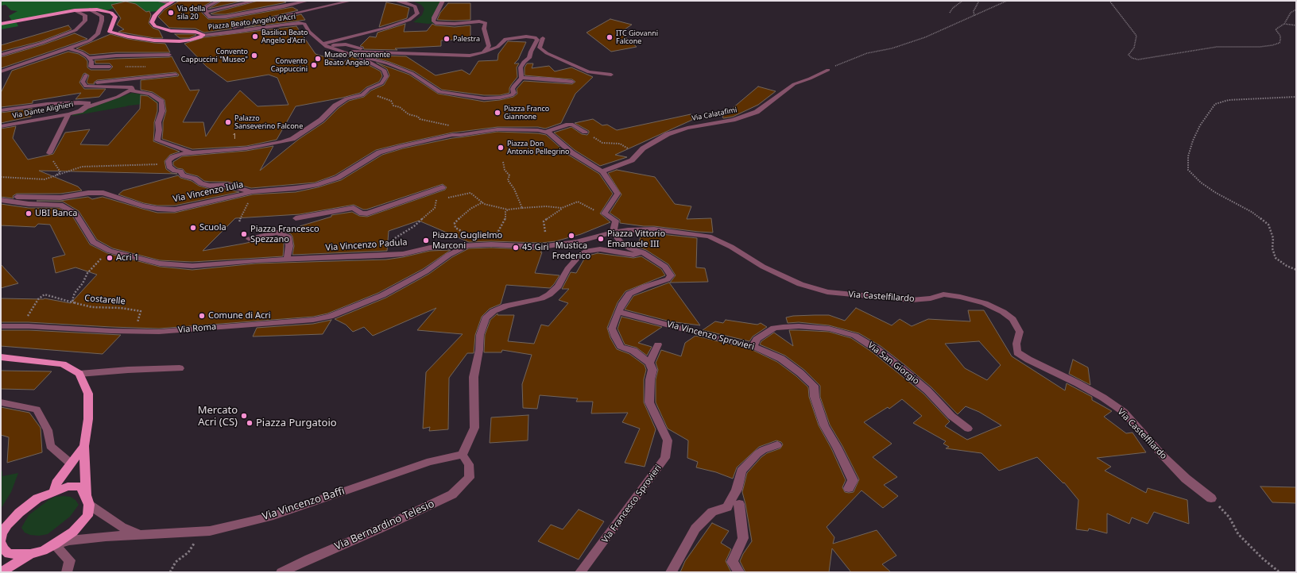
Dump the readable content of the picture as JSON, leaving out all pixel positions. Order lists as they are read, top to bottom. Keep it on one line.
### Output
{"streets":{"street":["Piazza Beato Angelo d'Acri","Via Dante Alighieri","Via Calatafimi","Via Vincenzo Iulia","Via Vincenzo Padula","Via Castelfilardo","Via Roma","Via Vincenzo Sprovieri","Via San Giorgio","Via Vincenzo Baffi","Via Francesco Sprovieri","Via Bernardino Telesio"],"path":["Costarelle"]},"crossings":[["Via Vincenzo Padula","Via Castelfilardo"],["Via Vincenzo Padula","Costarelle"],["Via Vincenzo Padula","Via Roma"],["Costarelle","Via Roma"],["Via Vincenzo Sprovieri","Via San Giorgio"],["Via Vincenzo Baffi","Via Bernardino Telesio"]],"places":["Via della sila 20","Basilica Beato Angelo d'Acri","ITC Giovanni Falcone","Palestra","Convento Cappuccini \"Museo\"","Museo Permanente Beato Angelo","Convento Cappuccini","Piazza Franco Giannone","Palazzo Sanseverino Falcone","Piazza Don Antonio Pellegrino","UBI Banca","Scuola","Piazza Francesco Spezzano","Mustica Frederico","Piazza Vittorio Emanuele III","Piazza Guglielmo Marconi","45 Giri","Acri 1","Comune di Acri","Mercato Acri (CS)","Piazza Purgatoio"],"house_numbers":["1"]}
